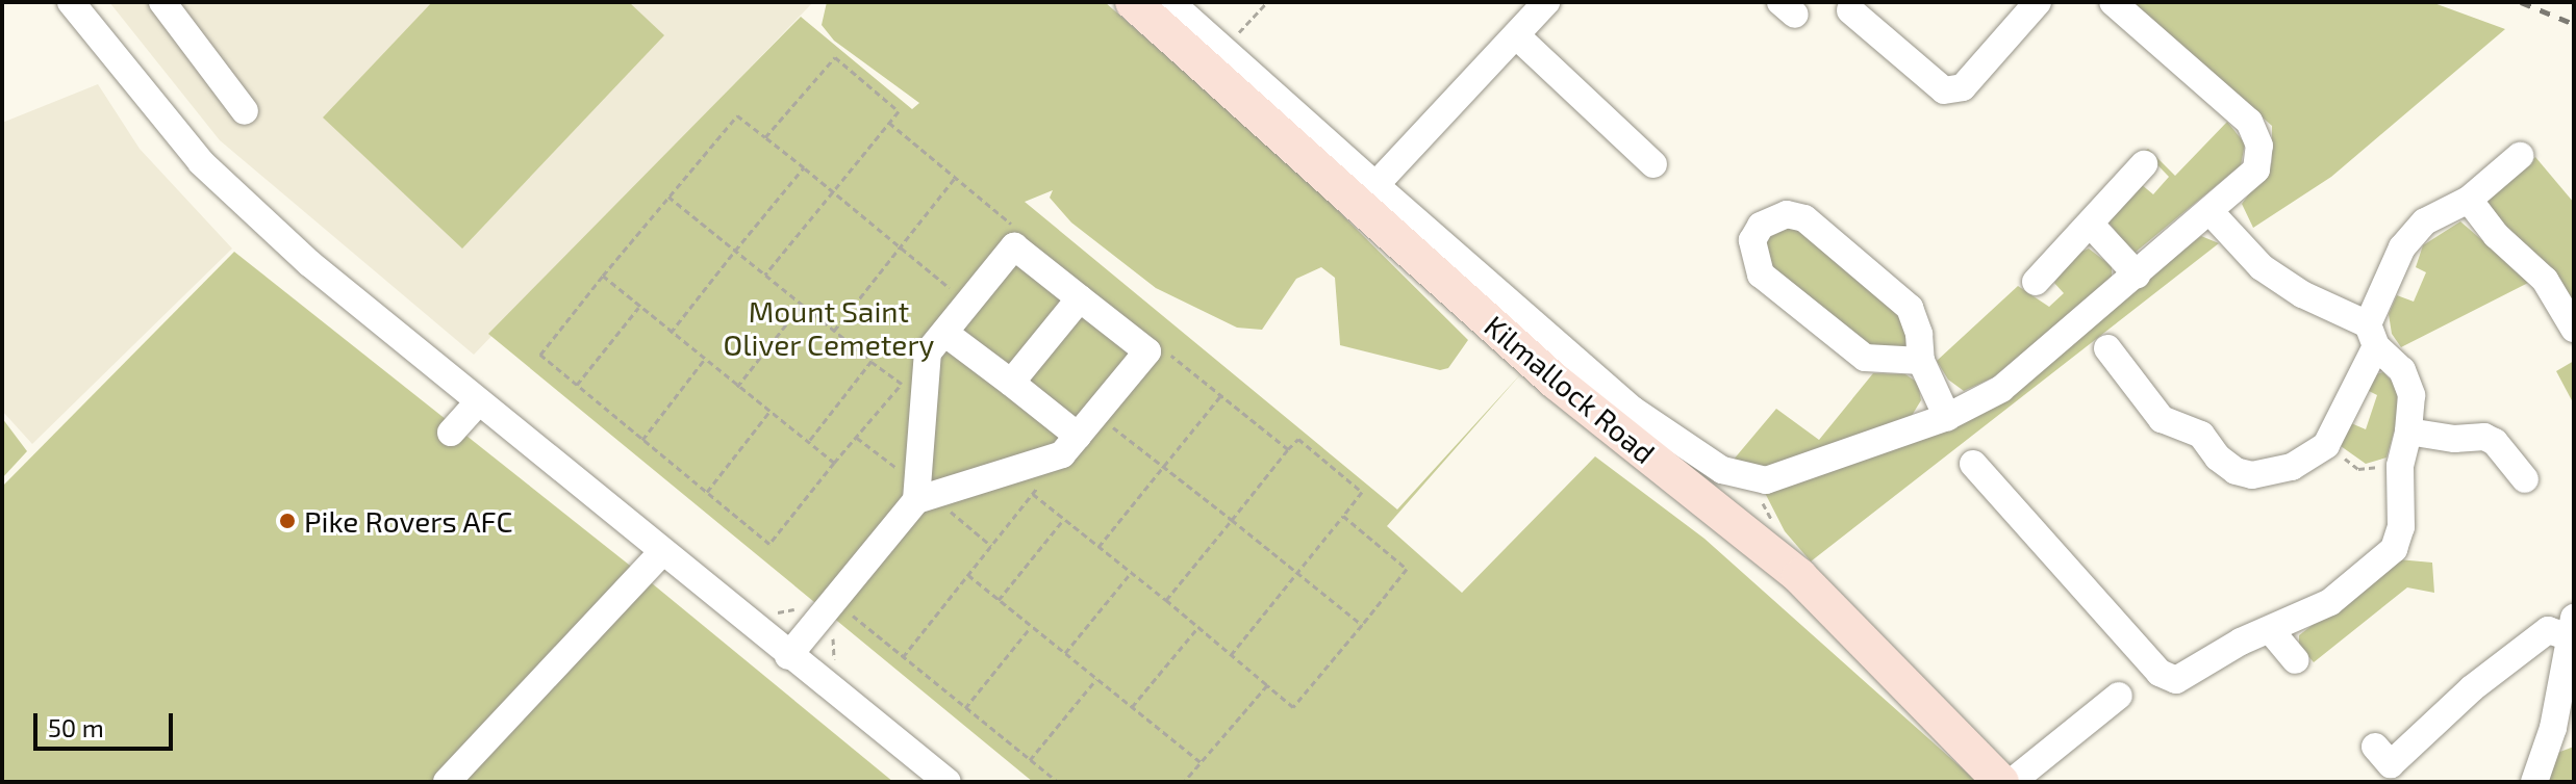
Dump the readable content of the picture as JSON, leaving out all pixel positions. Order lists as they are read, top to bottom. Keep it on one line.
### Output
{"streets":{"main road":["Kilmallock Road"]},"parks":["Mount Saint Oliver Cemetery"],"places":["Pike Rovers AFC"],"scale_bar":"50 m"}
